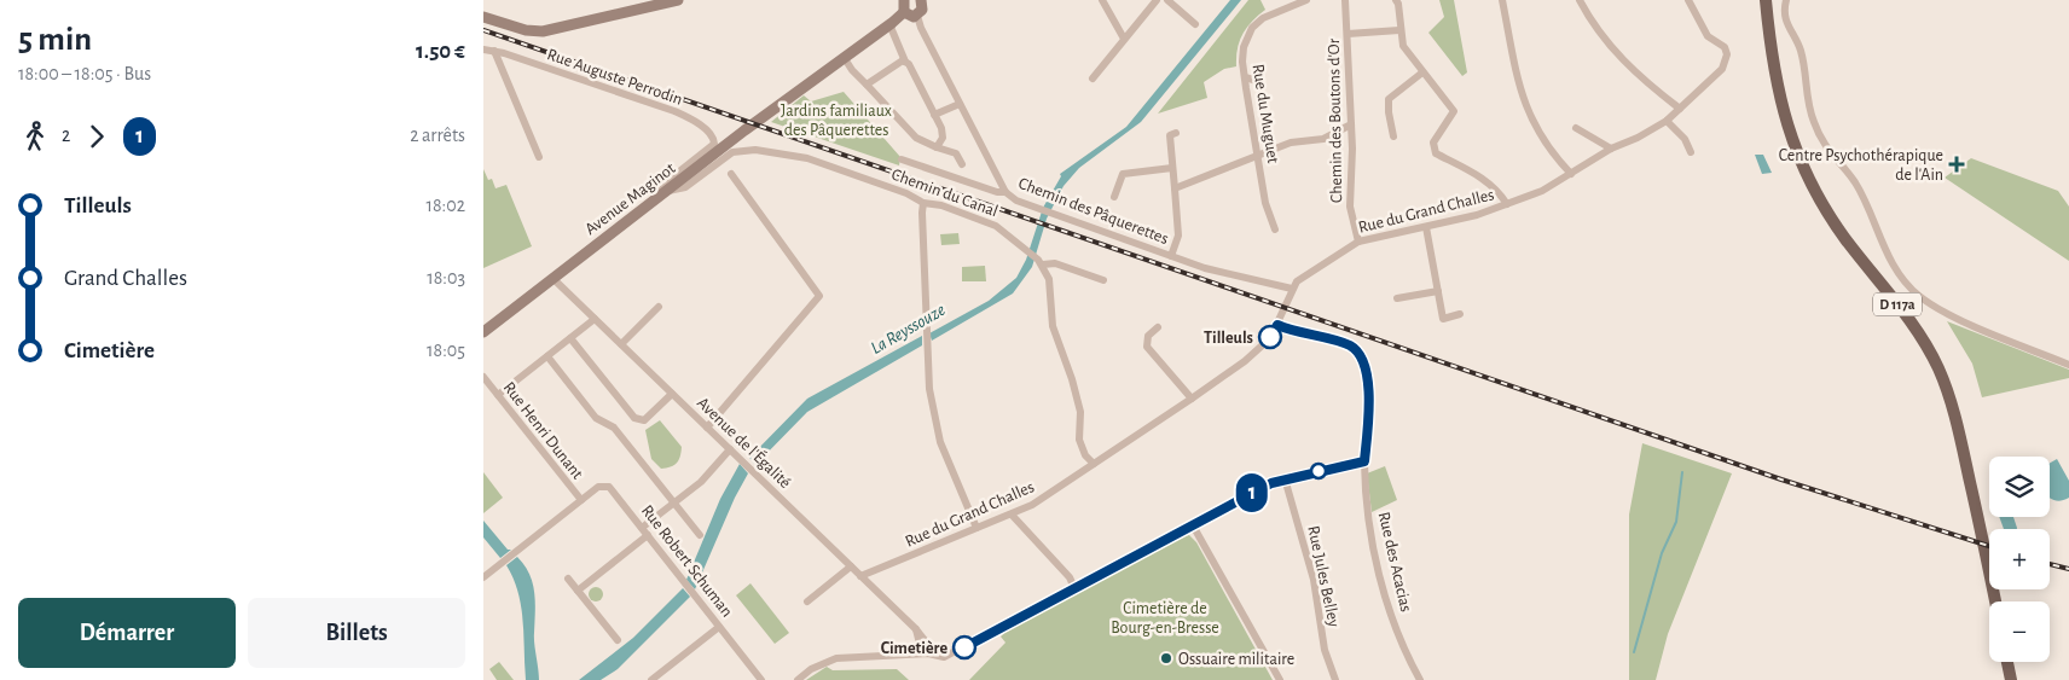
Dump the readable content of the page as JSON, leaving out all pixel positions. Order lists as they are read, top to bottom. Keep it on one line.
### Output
{"streets":{"main road":["Avenue Maginot","D 117a"],"street":["Rue Auguste Perrodin","Rue du Muguet","Chemin des Boutons d'Or","Chemin du Canal","Chemin des Pâquerettes","Rue du Grand Challes","Rue Henri Dunant","Avenue de l'Égalité","Rue Robert Schuman","Rue des Acacias","Rue Jules Belley"]},"crossings":[["Rue Auguste Perrodin","Avenue Maginot"],["Chemin des Boutons d'Or","Rue du Grand Challes"],["Chemin du Canal","Avenue Maginot"],["Avenue Maginot","Avenue de l'Égalité"],["Chemin des Pâquerettes","Rue du Grand Challes"],["Rue du Grand Challes","Avenue de l'Égalité"],["Rue du Grand Challes","Rue des Acacias"],["Rue Henri Dunant","Rue Robert Schuman"]],"water":["La Reyssouze"],"parks":["Jardins familiaux des Pâquerettes","Cimetière de Bourg-en-Bresse"],"places":{"health":["Centre Psychothérapique de l'Ain"],"other":["Tilleuls","Cimetière","Ossuaire militaire"]},"lines":["bus line 1"],"page":{"heading":["5 min","18:00 – 18:05 · Bus","1.50 €"],"on_map":"1","legs":["2","1","2 arrêts"],"list":[{"name":"Tilleuls","value":"18:02"},{"name":"Grand Challes","value":"18:03"},{"name":"Cimetière","value":"18:05"}],"map_buttons":["+","−"],"buttons":["Démarrer","Billets"]}}
